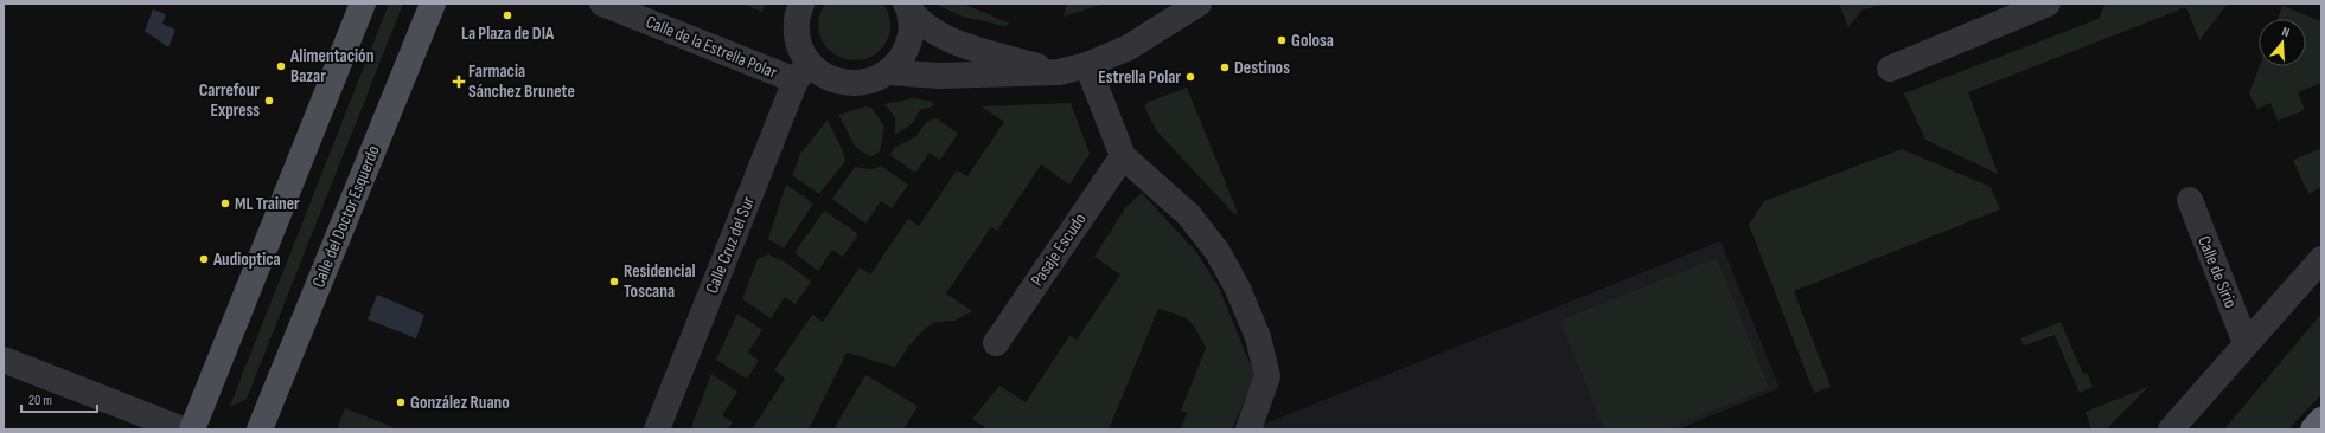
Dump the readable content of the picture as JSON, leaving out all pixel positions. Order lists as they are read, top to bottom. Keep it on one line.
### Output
{"streets":{"main road":["Calle del Doctor Esquerdo"],"street":["Calle de la Estrella Polar","Calle Cruz del Sur","Pasaje Escudo","Calle de Sirio"]},"crossings":[["Calle de la Estrella Polar","Calle Cruz del Sur"]],"places":{"other":["La Plaza de DIA","Golosa","Alimentación Bazar","Destinos","Estrella Polar","Carrefour Express","ML Trainer","Audioptica","Residencial Toscana","González Ruano"],"health":["Farmacia Sánchez Brunete"]},"scale_bar":"20 m","north":"top"}
